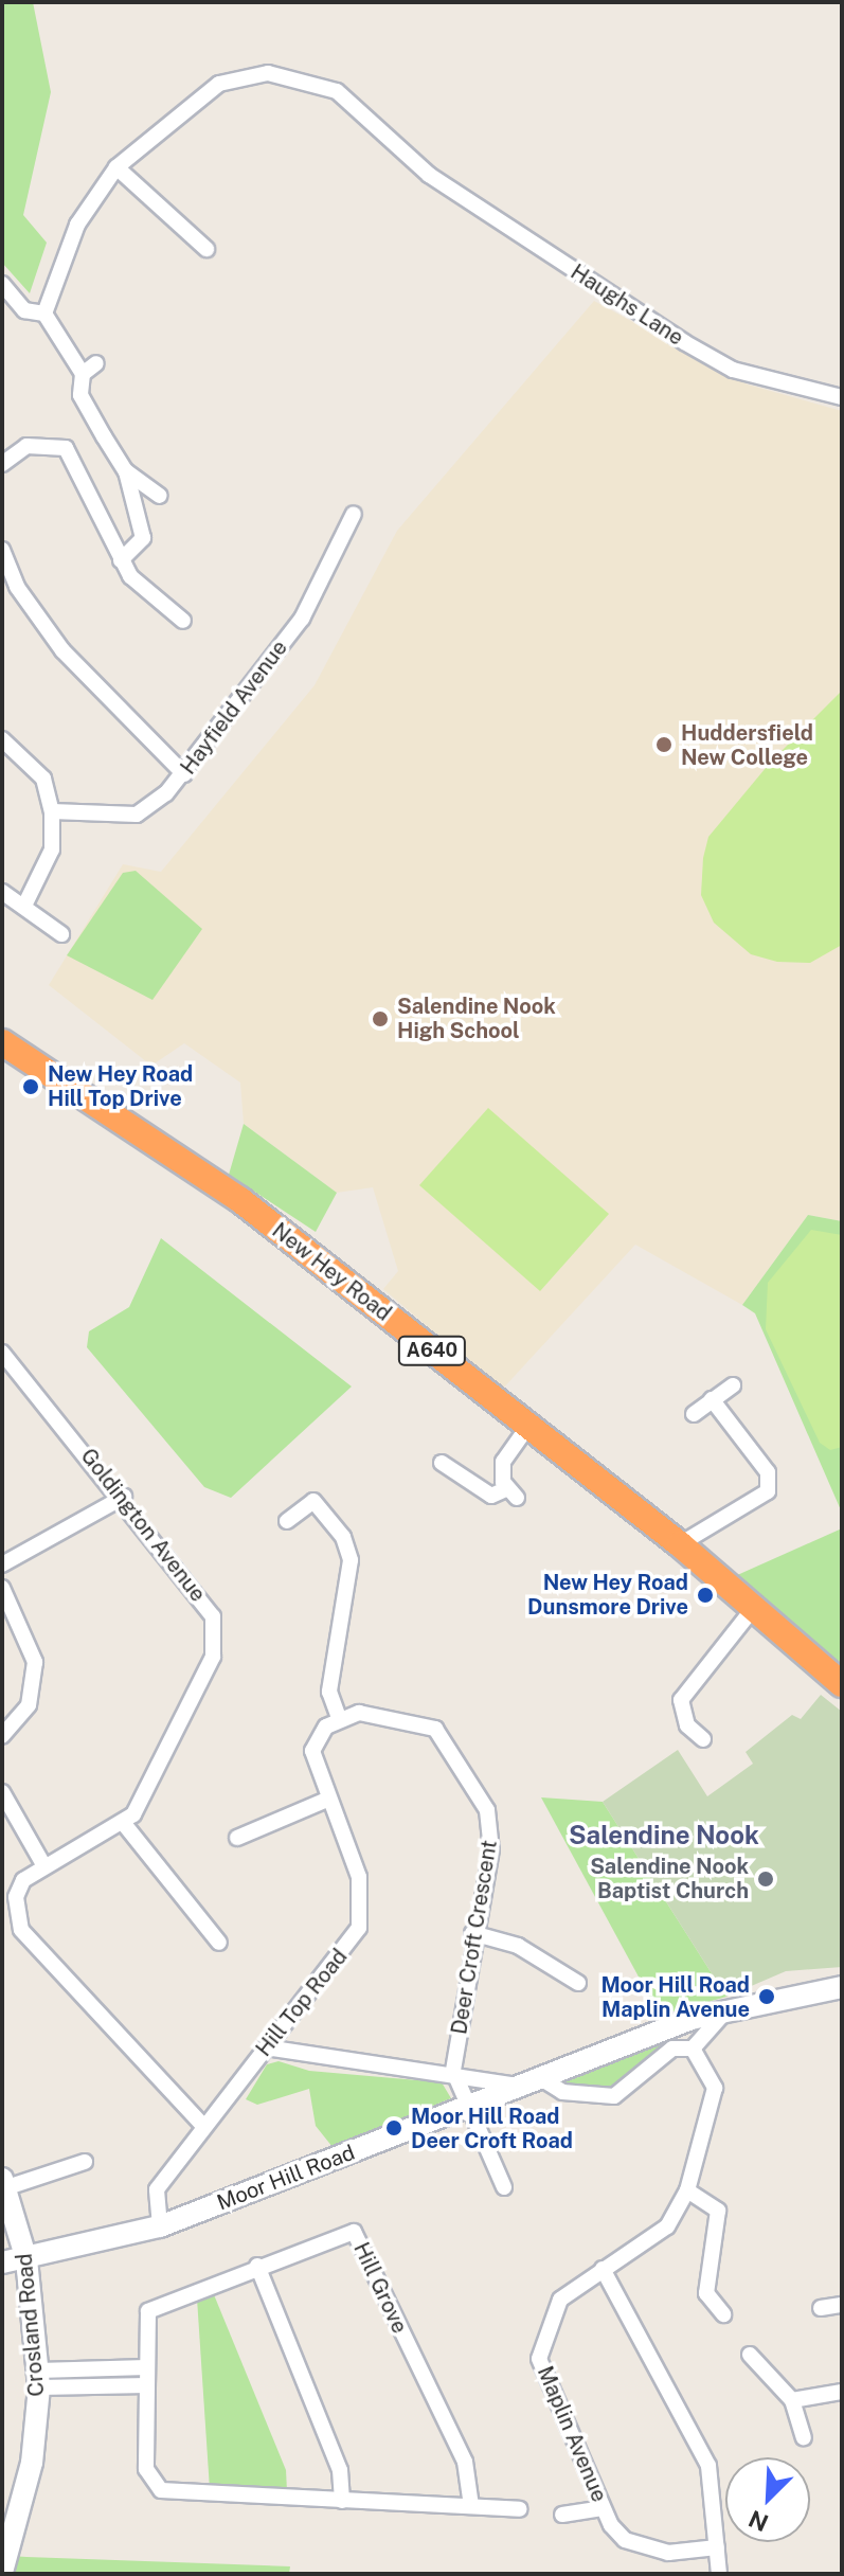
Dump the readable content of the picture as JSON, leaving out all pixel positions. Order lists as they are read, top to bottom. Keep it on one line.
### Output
{"streets":{"highway":["New Hey Road","A640"],"street":["Haughs Lane","Hayfield Avenue","Goldington Avenue","Deer Croft Crescent","Hill Top Road","Moor Hill Road","Hill Grove","Crosland Road","Maplin Avenue"]},"crossings":[["Deer Croft Crescent","Hill Top Road"],["Hill Top Road","Moor Hill Road"],["Moor Hill Road","Crosland Road"]],"districts":["Salendine Nook"],"places":["Huddersfield New College","Salendine Nook High School","New Hey Road Hill Top Drive","New Hey Road Dunsmore Drive","Salendine Nook Baptist Church","Moor Hill Road Maplin Avenue","Moor Hill Road Deer Croft Road"],"north":"bottom left"}
